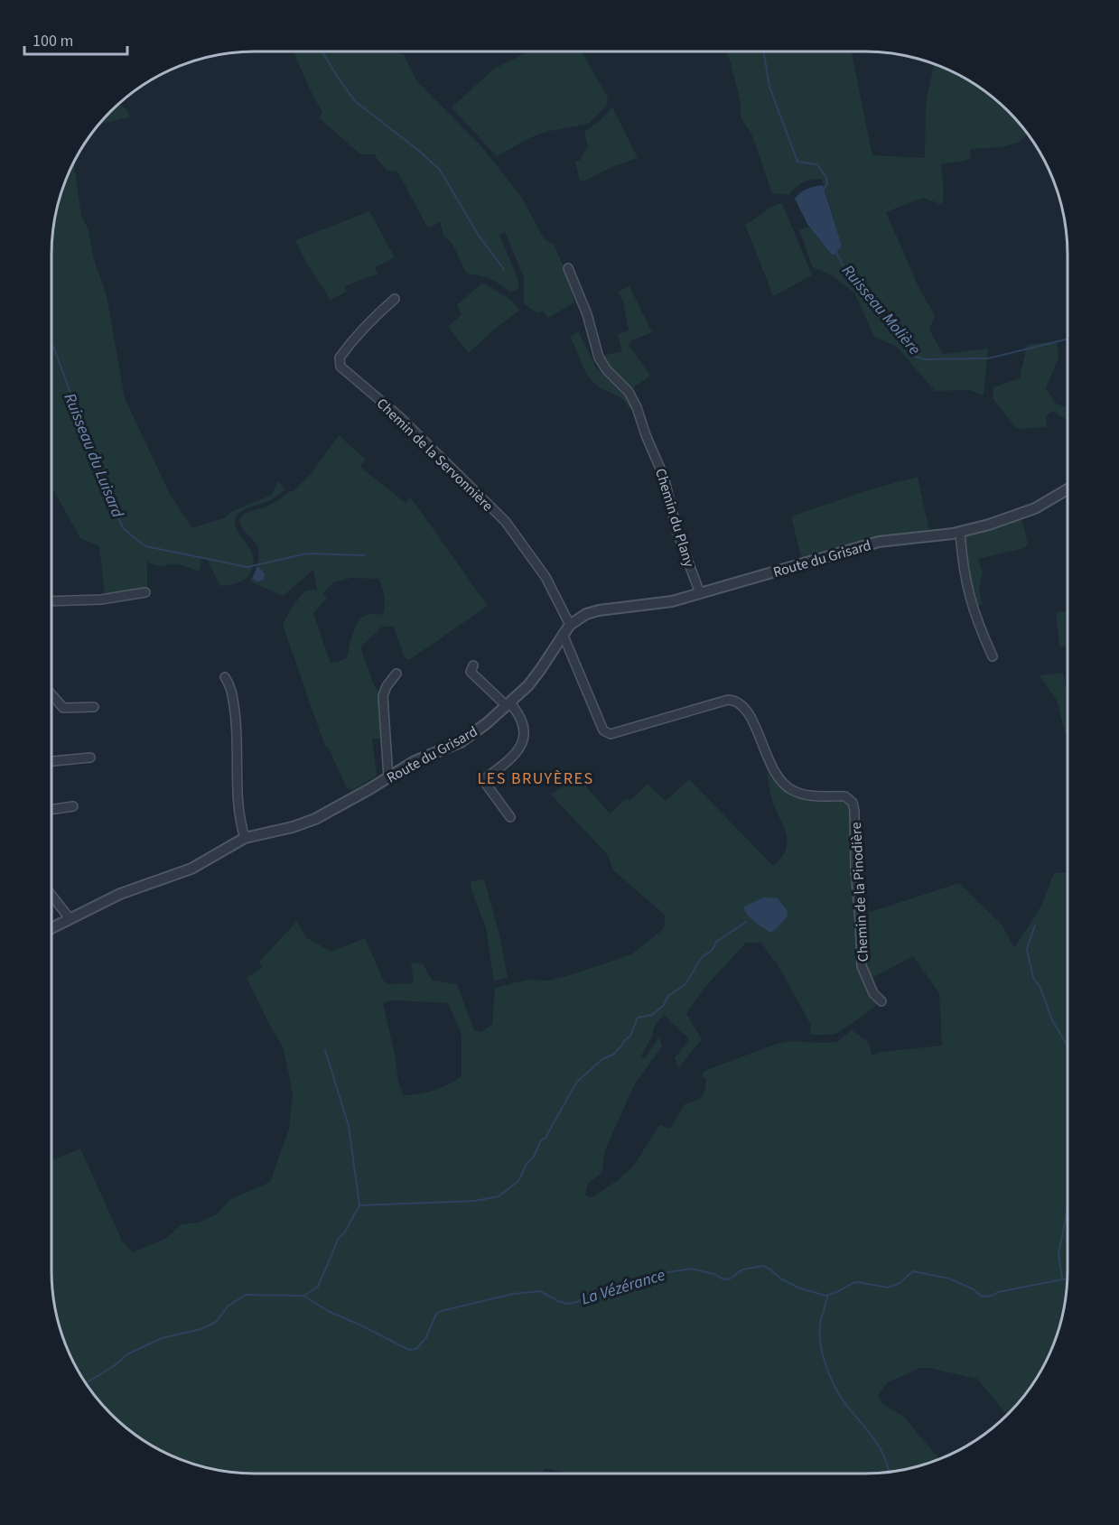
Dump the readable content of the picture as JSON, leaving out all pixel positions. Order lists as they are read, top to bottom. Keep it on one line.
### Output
{"streets":{"street":["Chemin de la Servonnière","Chemin du Plany","Route du Grisard","Chemin de la Pinodière"]},"crossings":[["Chemin de la Servonnière","Route du Grisard"],["Chemin du Plany","Route du Grisard"],["Route du Grisard","Chemin de la Pinodière"]],"districts":["LES BRUYÈRES"],"water":["Ruisseau Molière","Ruisseau du Luisard","La Vézérance"],"scale_bar":"100 m"}
